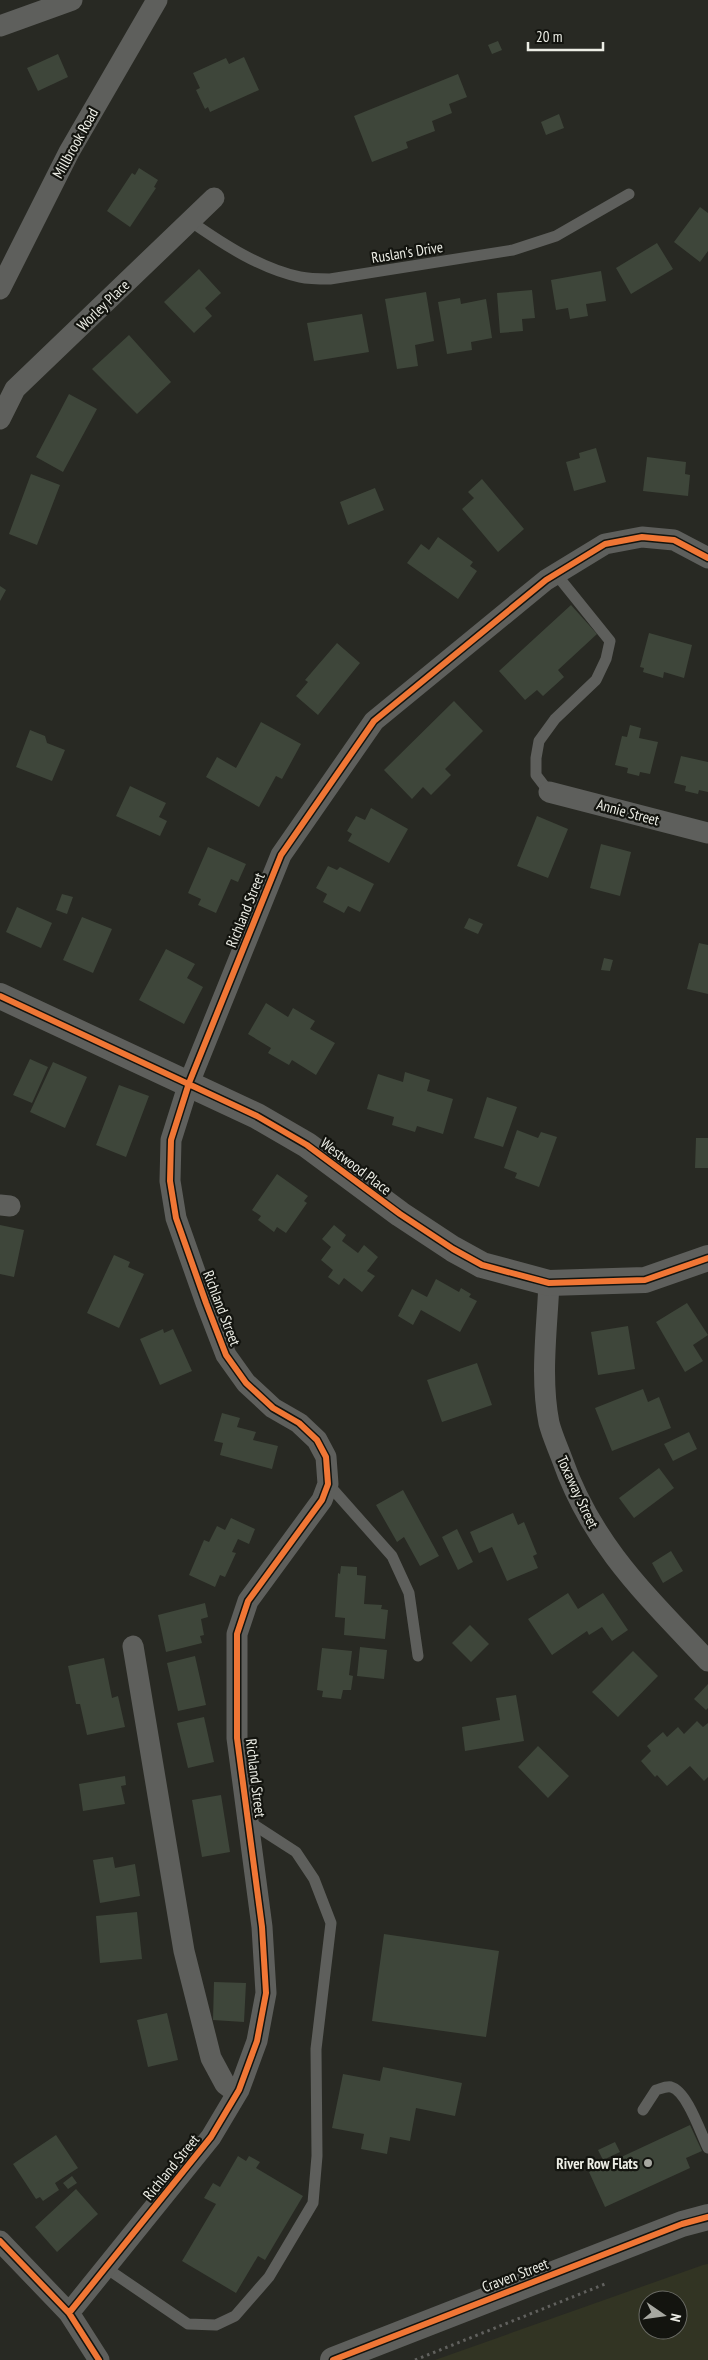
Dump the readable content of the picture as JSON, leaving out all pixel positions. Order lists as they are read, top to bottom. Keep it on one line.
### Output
{"streets":{"street":["Millbrook Road","Worley Place","Annie Street","Richland Street","Westwood Place","Toxaway Street","Craven Street"],"lane":["Ruslan's Drive"]},"crossings":[["Ruslan's Drive","Worley Place"],["Richland Street","Westwood Place"],["Westwood Place","Toxaway Street"]],"places":["River Row Flats"],"scale_bar":"20 m","north":"right"}
